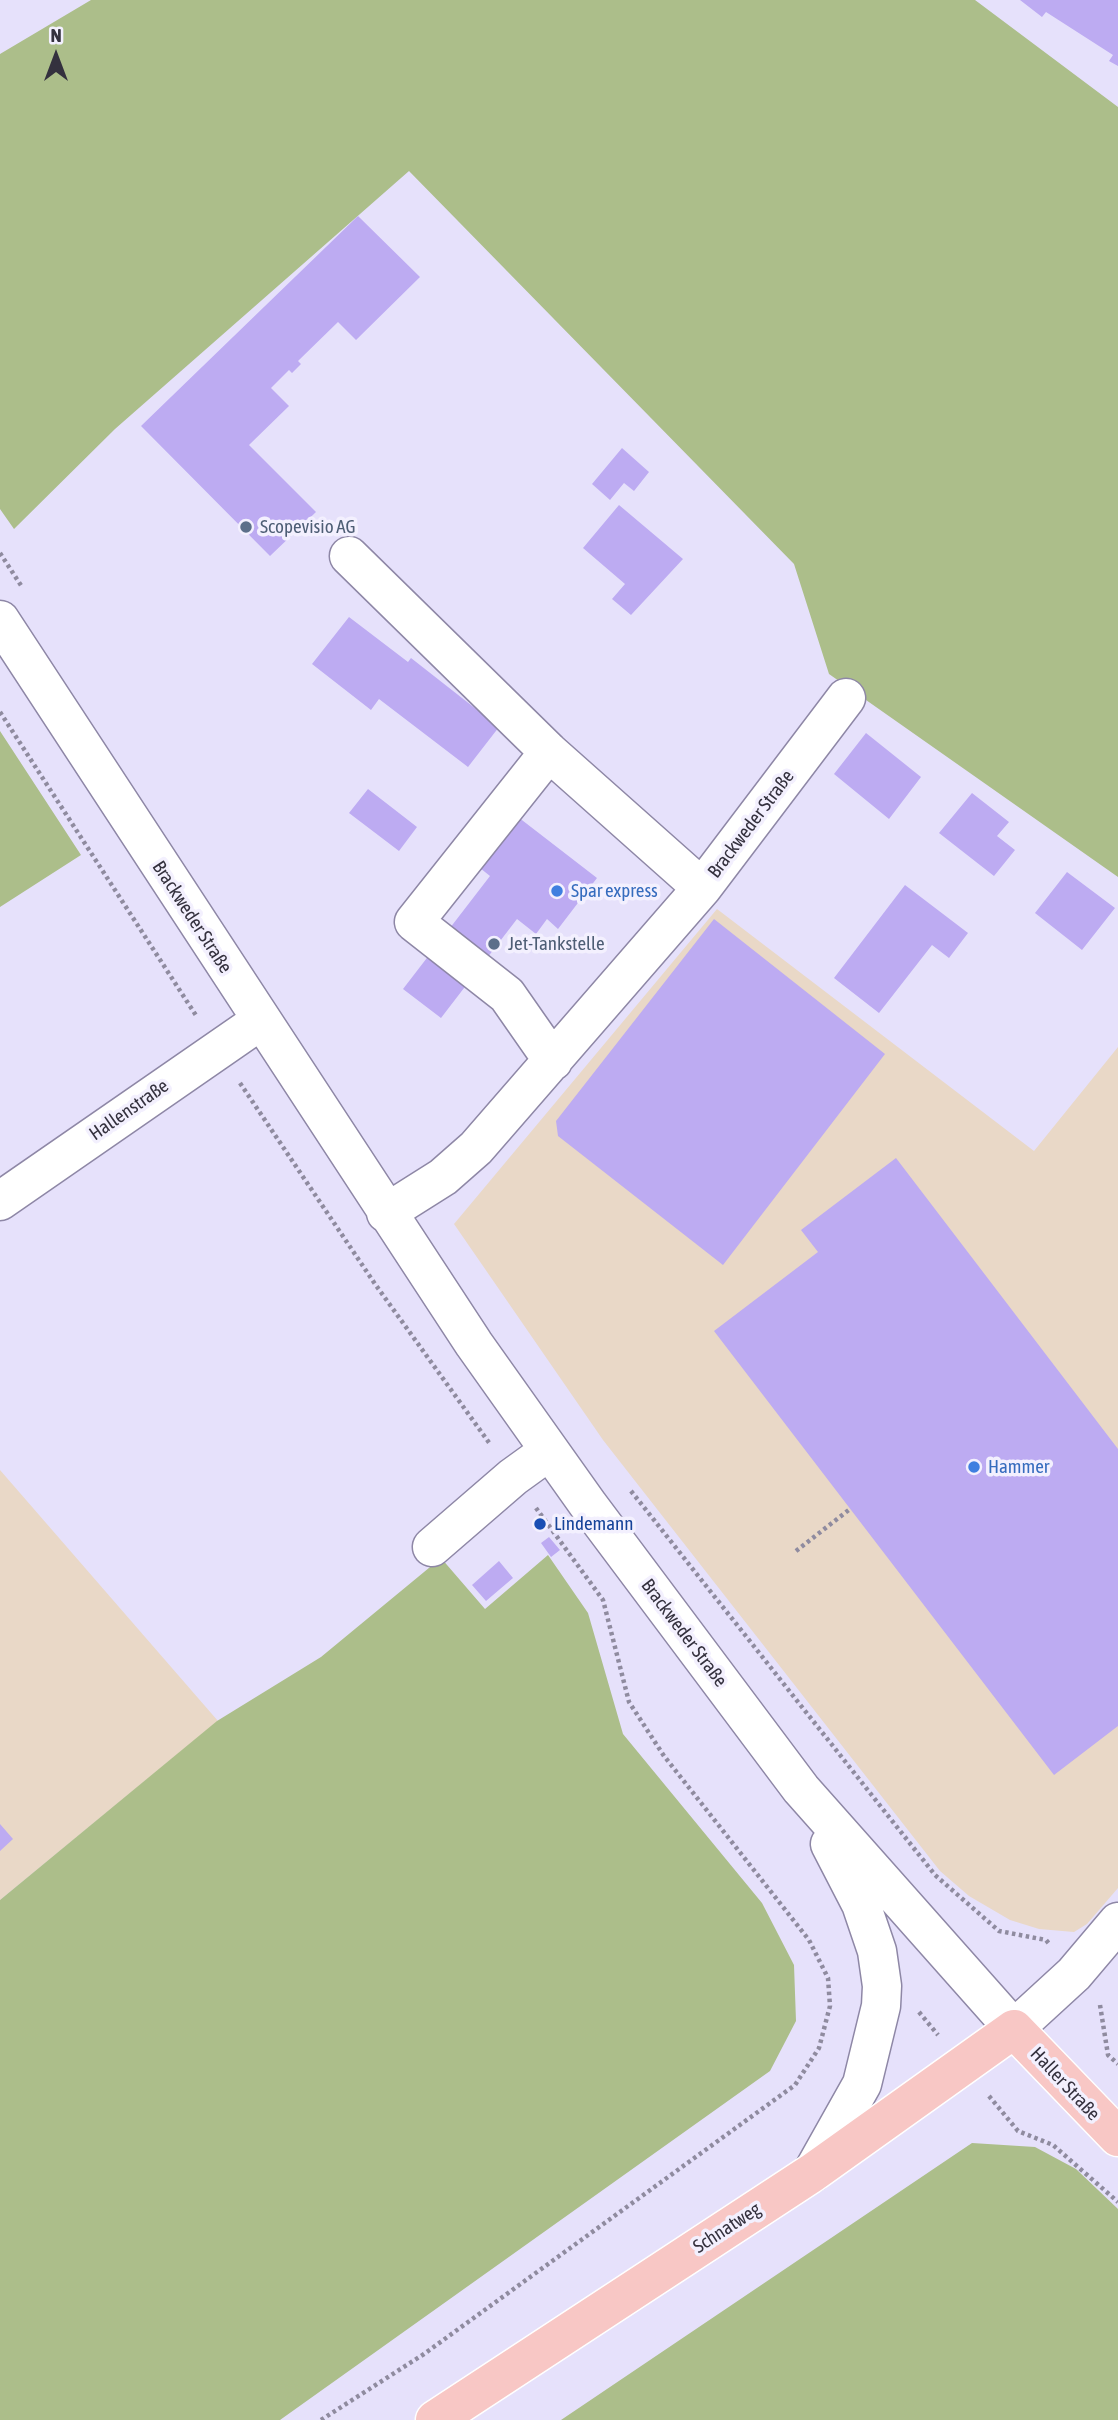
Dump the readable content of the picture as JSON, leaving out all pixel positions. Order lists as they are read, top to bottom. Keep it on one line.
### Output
{"streets":{"main road":["Haller Straße","Schnatweg"],"street":["Brackweder Straße","Hallenstraße"]},"crossings":[["Brackweder Straße","Hallenstraße"],["Brackweder Straße","Haller Straße"],["Brackweder Straße","Schnatweg"],["Haller Straße","Schnatweg"]],"places":["Scopevisio AG","Spar express","Jet-Tankstelle","Hammer","Lindemann"],"north":"top"}
